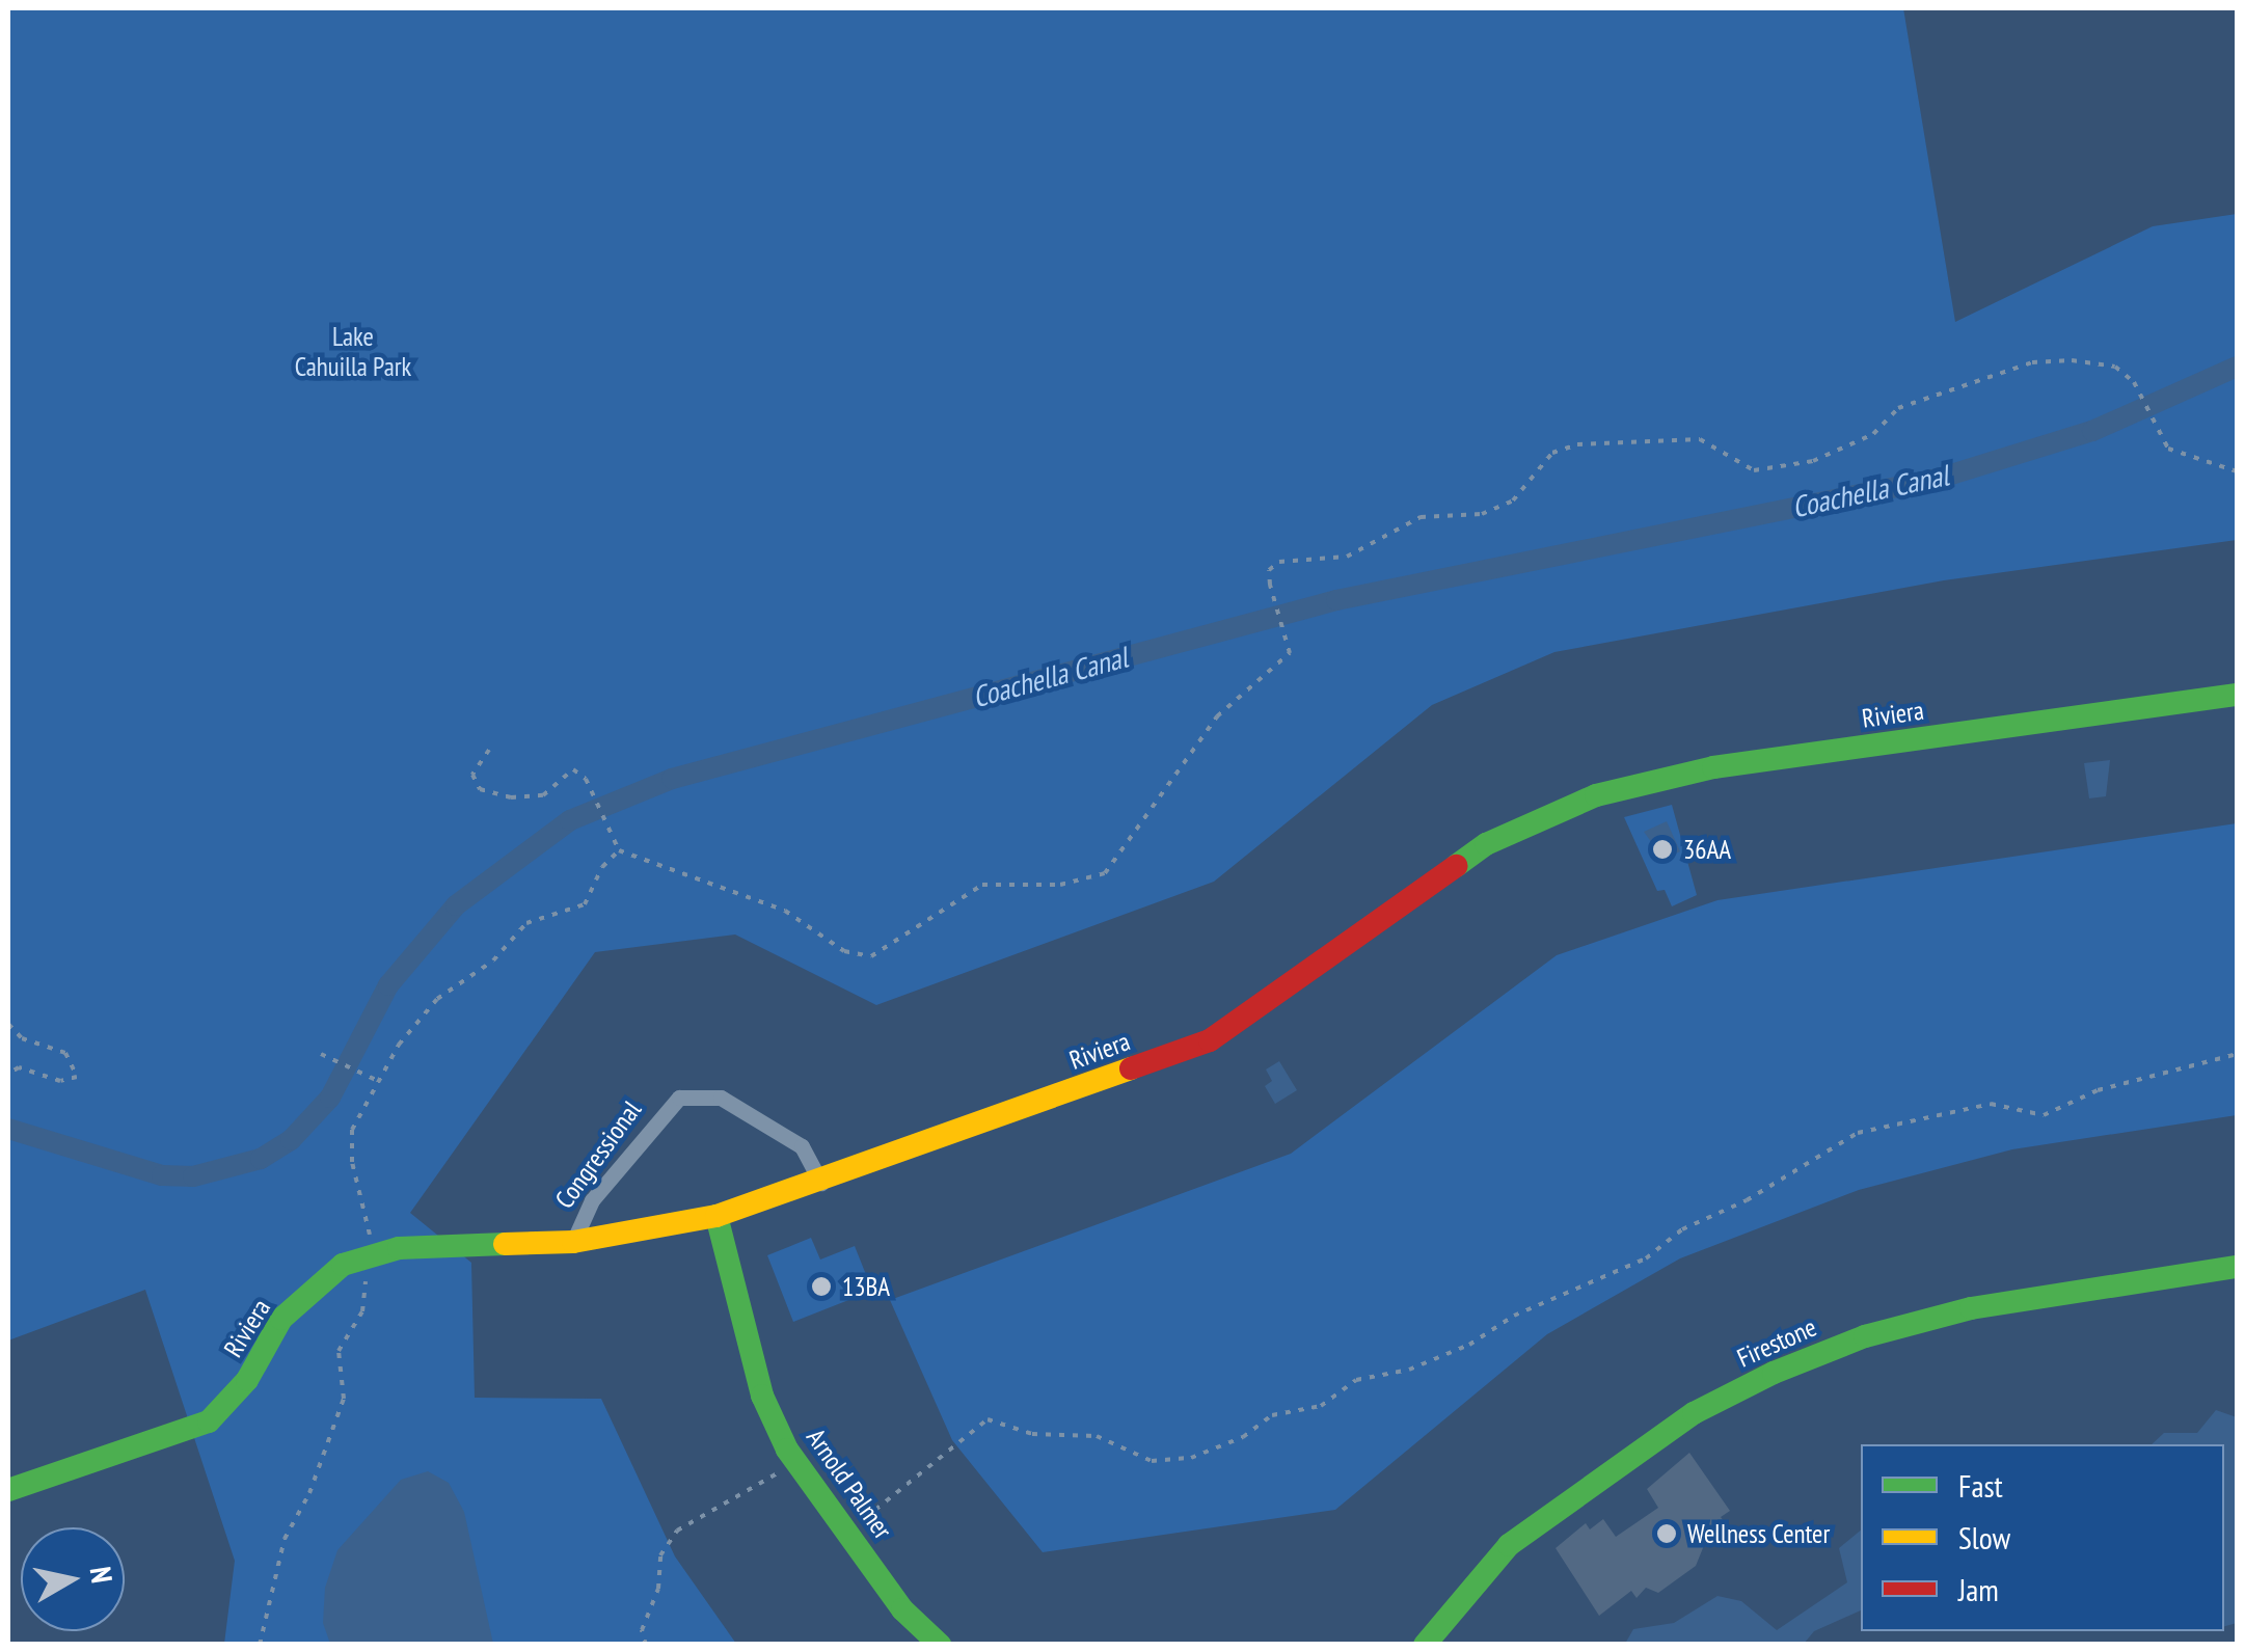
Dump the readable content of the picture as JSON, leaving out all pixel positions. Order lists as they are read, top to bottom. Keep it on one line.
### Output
{"streets":{"street":["Riviera","Congressional","Firestone","Arnold Palmer"]},"crossings":[["Riviera","Congressional"],["Riviera","Arnold Palmer"]],"water":["Coachella Canal"],"parks":["Lake Cahuilla Park"],"places":["36AA","13BA","Wellness Center"],"legend":["Fast","Slow","Jam"],"north":"right"}
